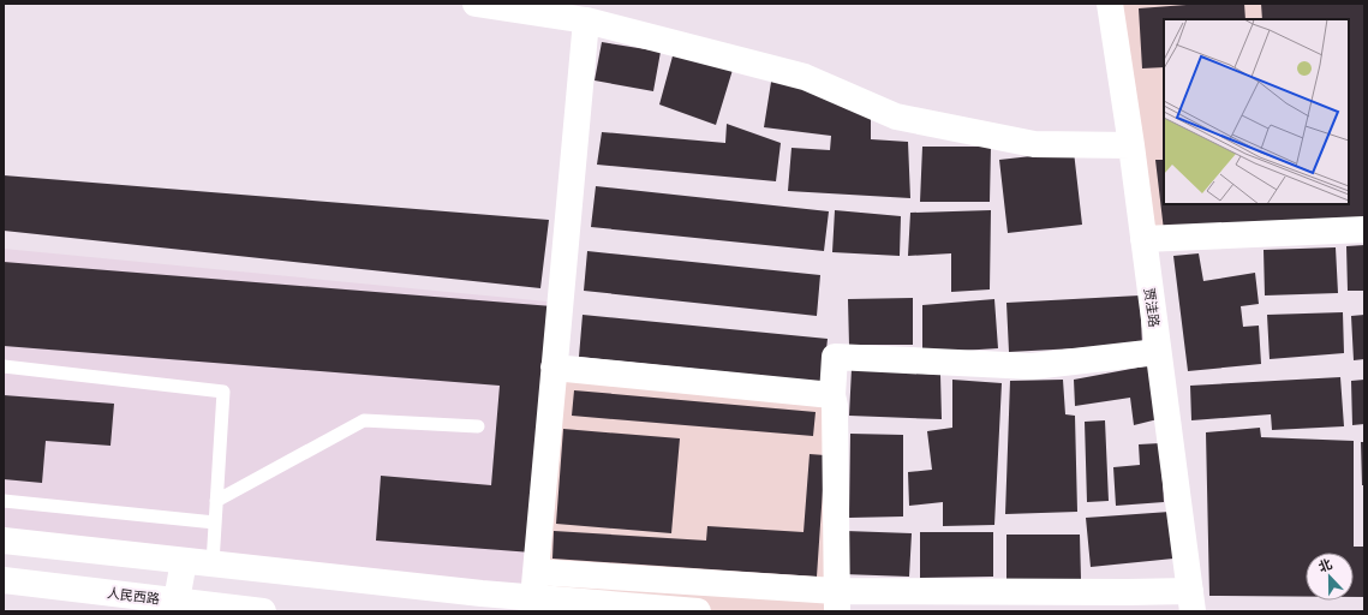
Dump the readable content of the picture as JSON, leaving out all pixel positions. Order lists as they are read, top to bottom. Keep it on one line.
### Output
{"streets":{"street":["贾洼路","人民西路"]},"north":"top"}
